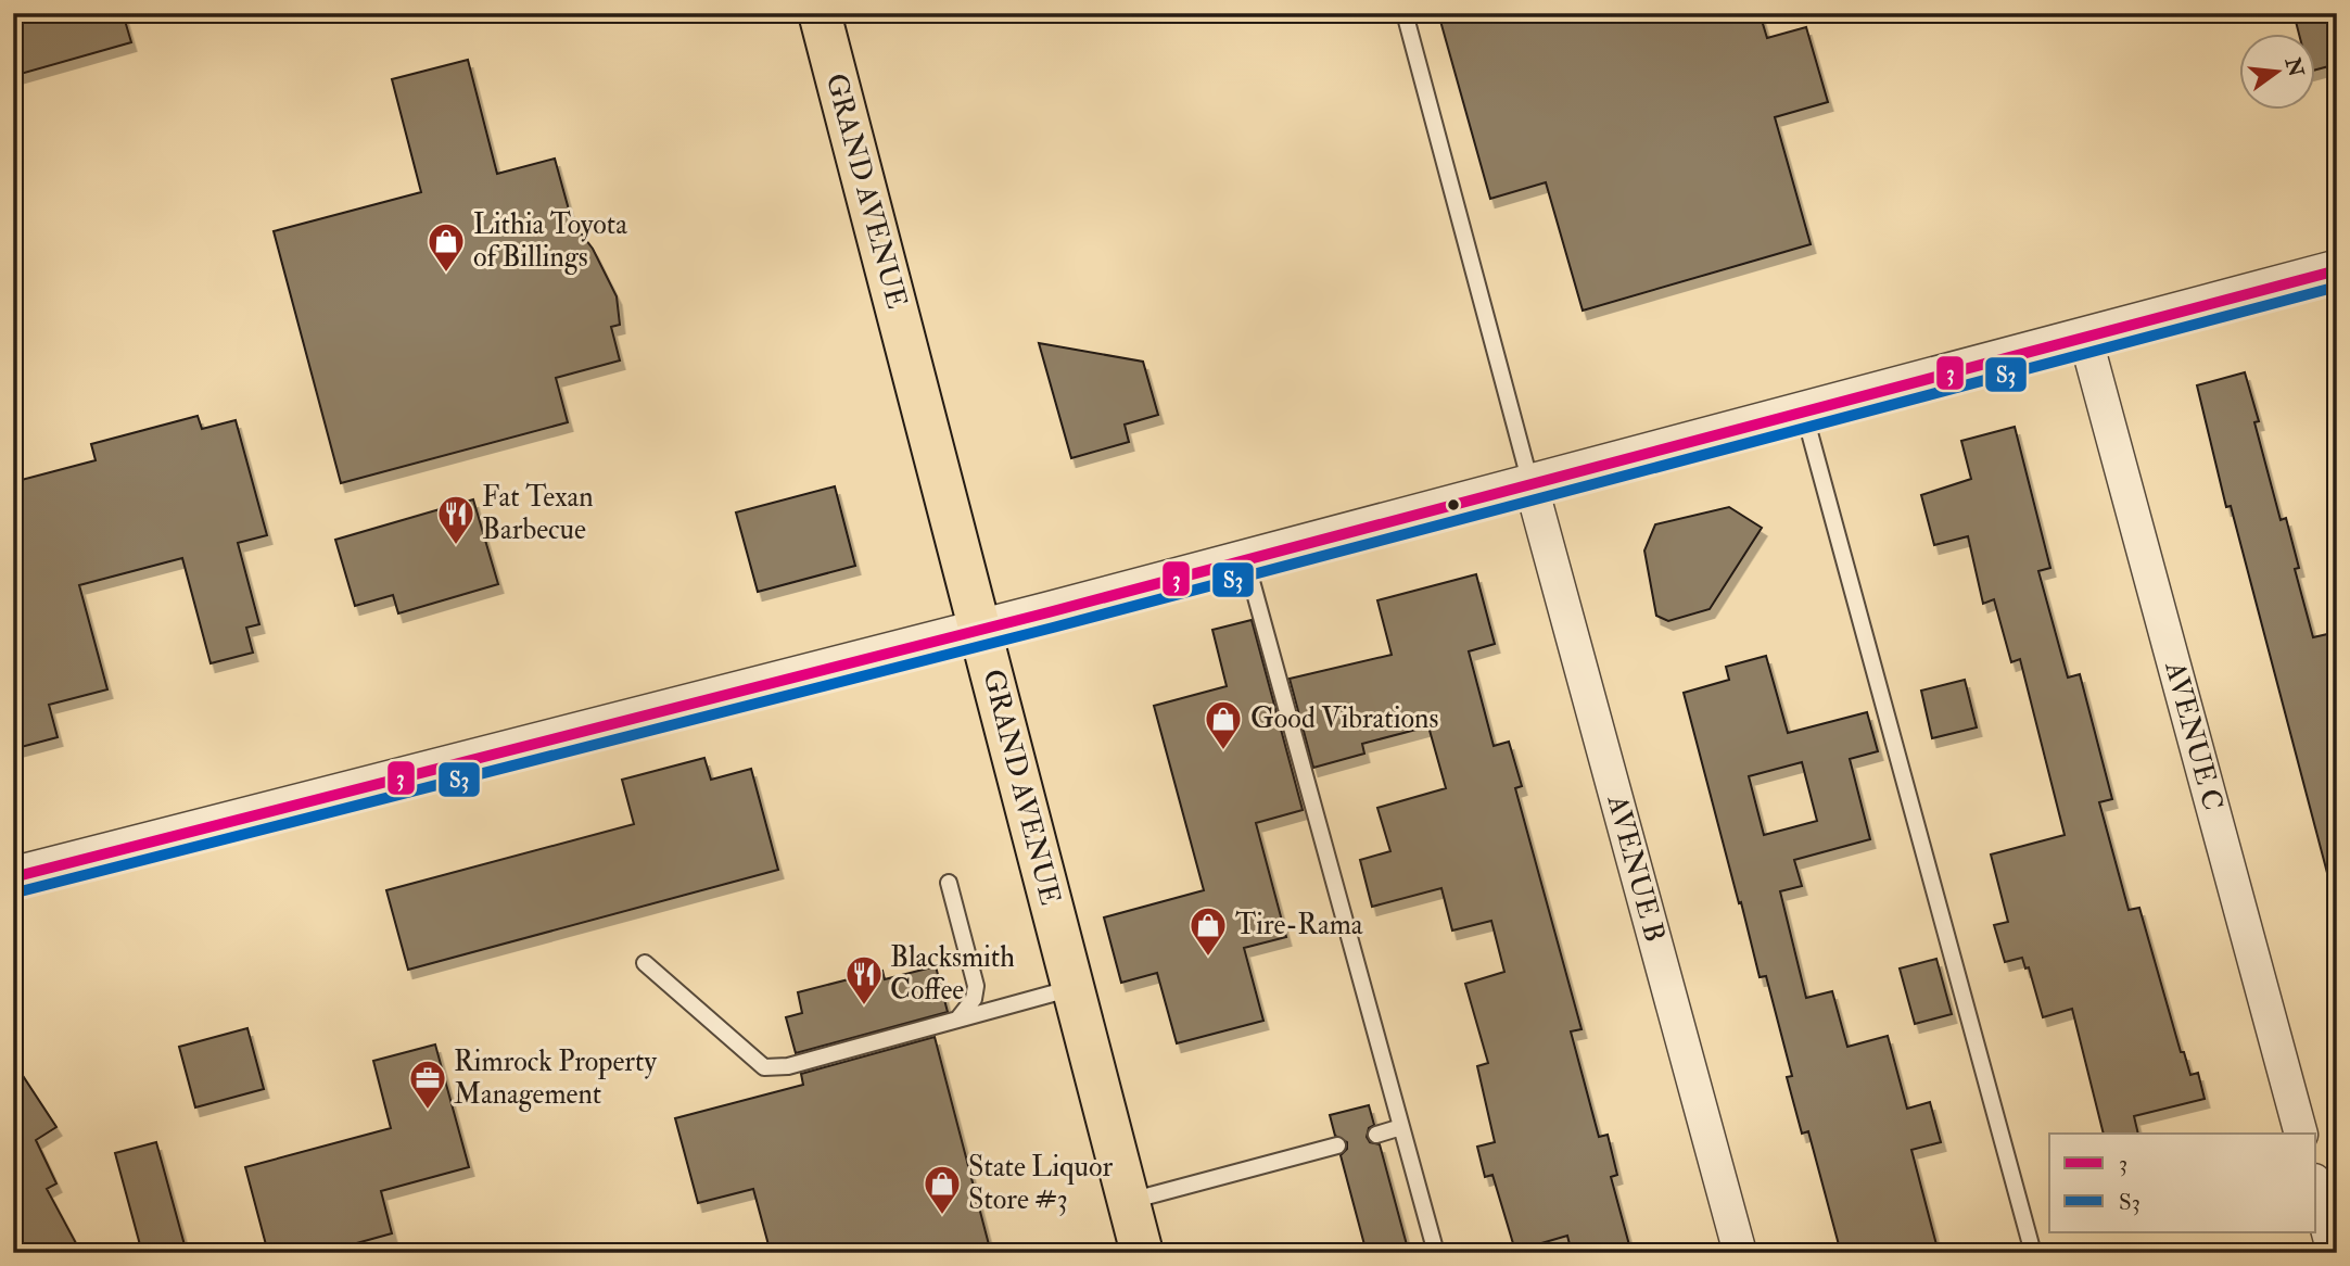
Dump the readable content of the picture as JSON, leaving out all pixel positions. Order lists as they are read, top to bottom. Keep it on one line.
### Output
{"streets":{"main road":["GRAND AVENUE"],"street":["AVENUE C","AVENUE B"]},"places":{"shop":["Lithia Toyota of Billings","Good Vibrations","Tire-Rama","State Liquor Store #3"],"restaurant":["Fat Texan Barbecue","Blacksmith Coffee"],"office":["Rimrock Property Management"]},"lines":["transit line 3","transit line S3"],"legend":["3","S3"],"north":"right"}
